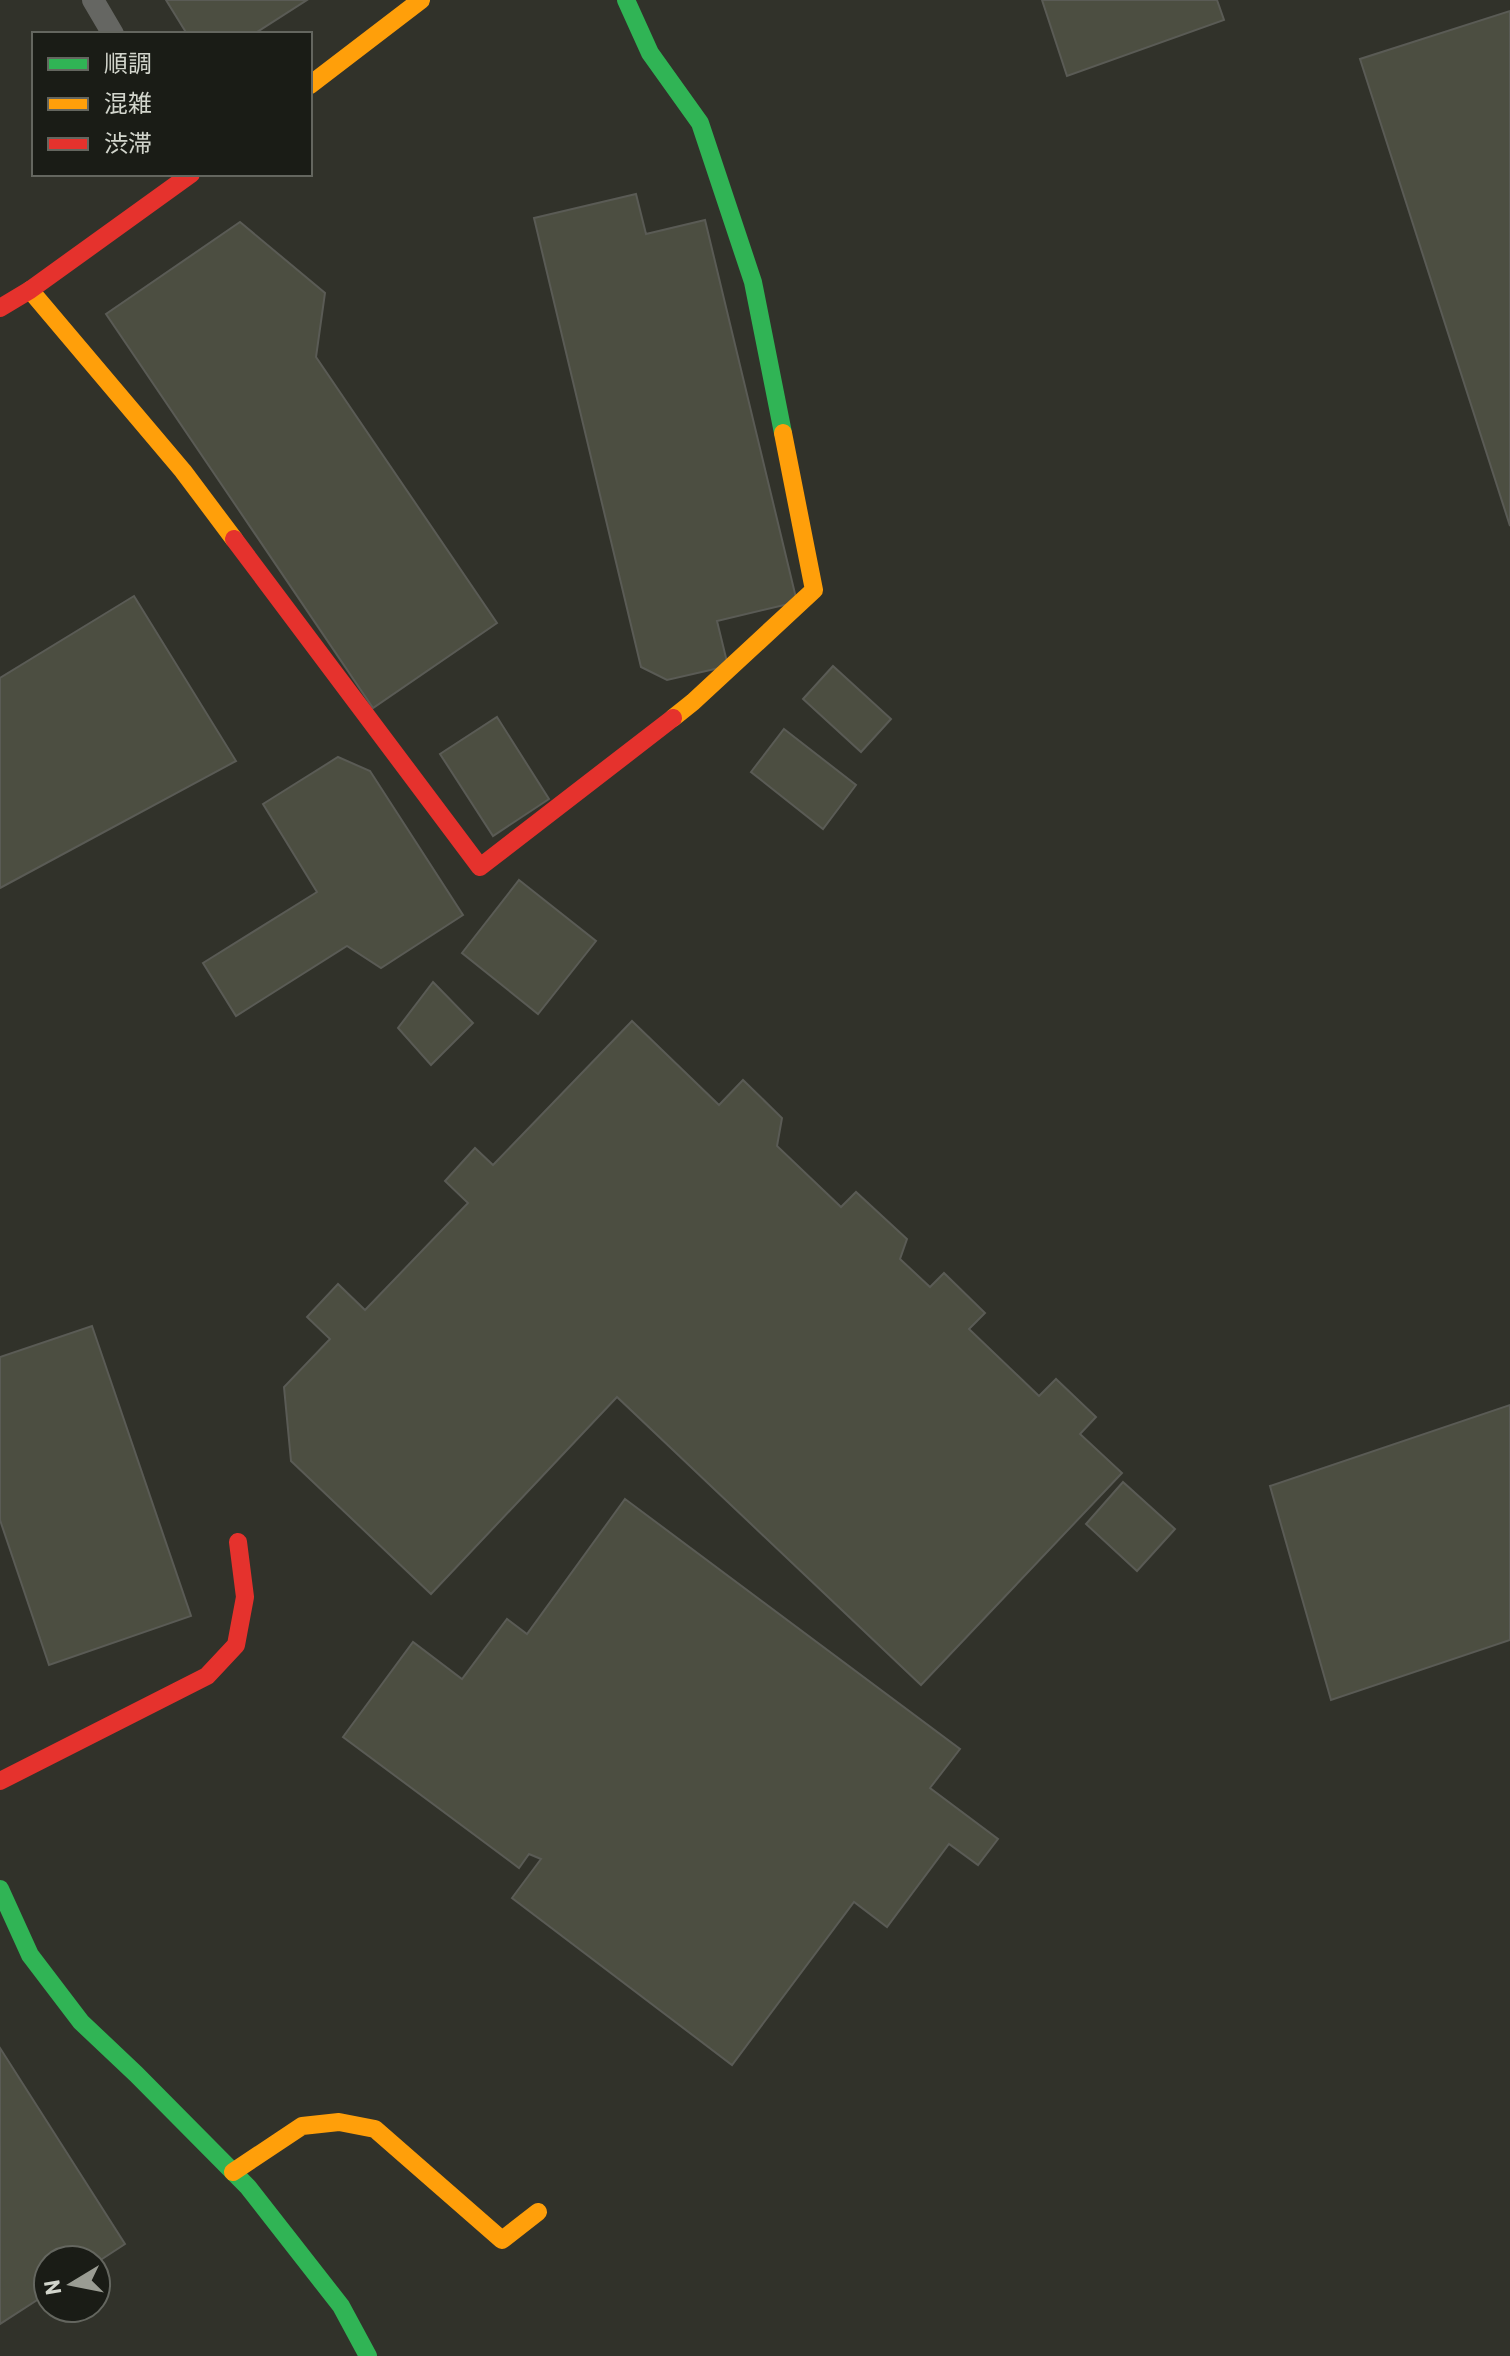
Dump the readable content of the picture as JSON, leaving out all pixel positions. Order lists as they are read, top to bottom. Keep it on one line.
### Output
{"legend":["順調","混雑","渋滞"],"north":"left"}
